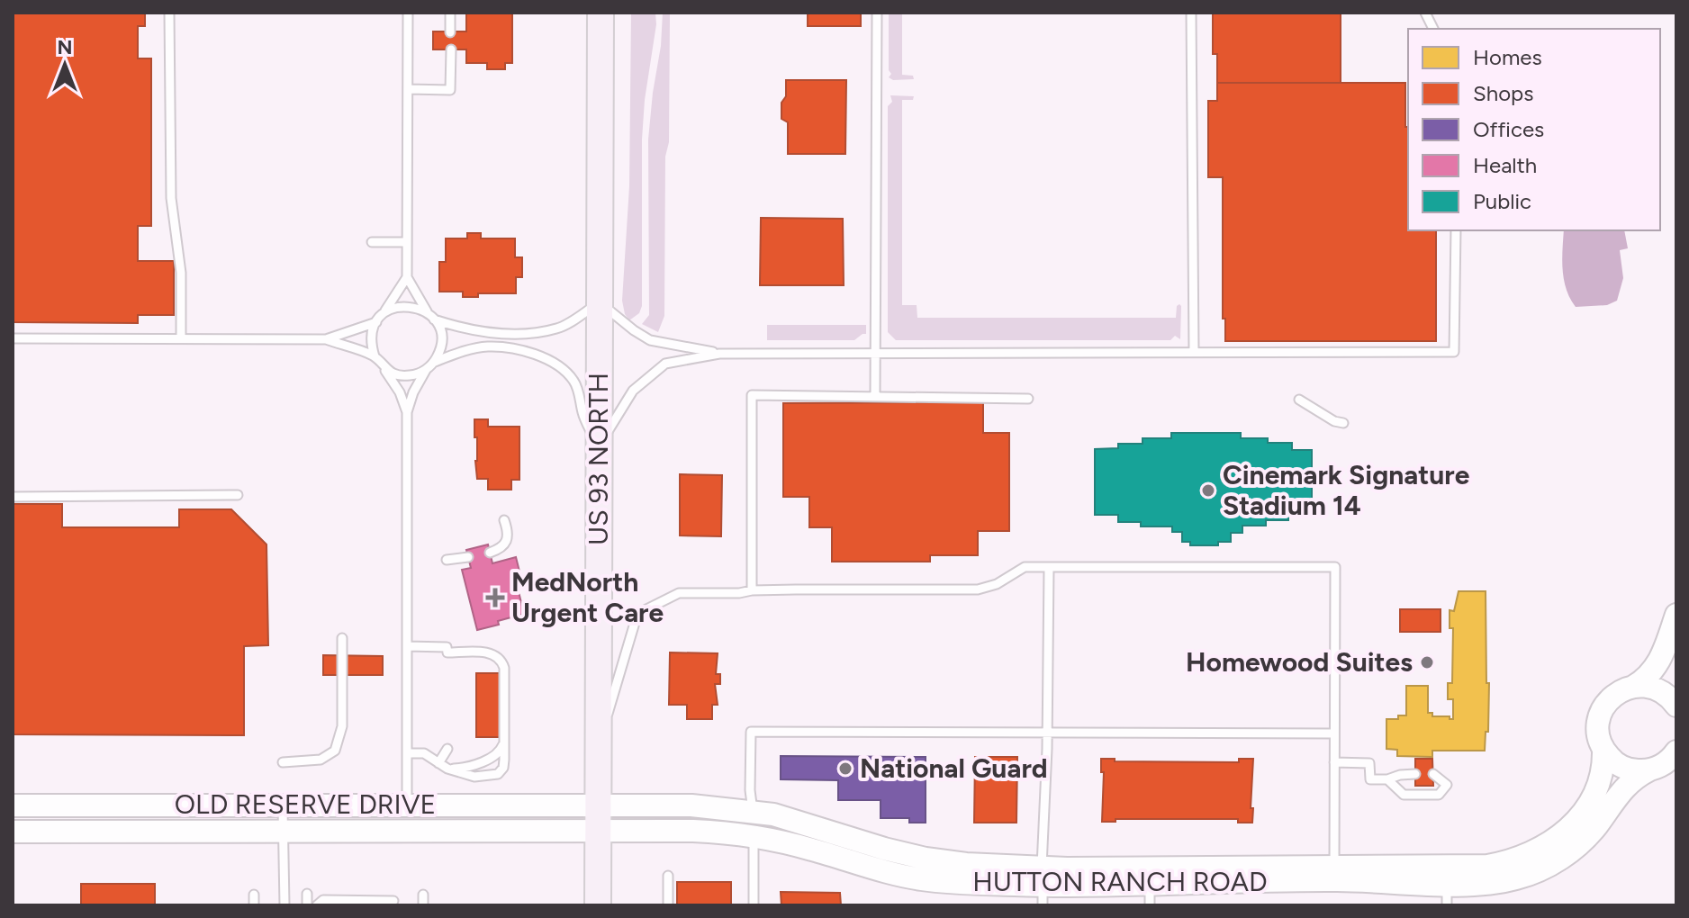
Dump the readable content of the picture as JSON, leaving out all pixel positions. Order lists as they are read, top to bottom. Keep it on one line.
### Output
{"streets":{"main road":["US 93 NORTH","OLD RESERVE DRIVE","HUTTON RANCH ROAD"]},"crossings":[["US 93 NORTH","OLD RESERVE DRIVE"],["US 93 NORTH","HUTTON RANCH ROAD"],["OLD RESERVE DRIVE","HUTTON RANCH ROAD"]],"places":{"other":["Cinemark Signature Stadium 14","Homewood Suites","National Guard"],"health":["MedNorth Urgent Care"]},"legend":["Homes","Shops","Offices","Health","Public"],"north":"top"}
